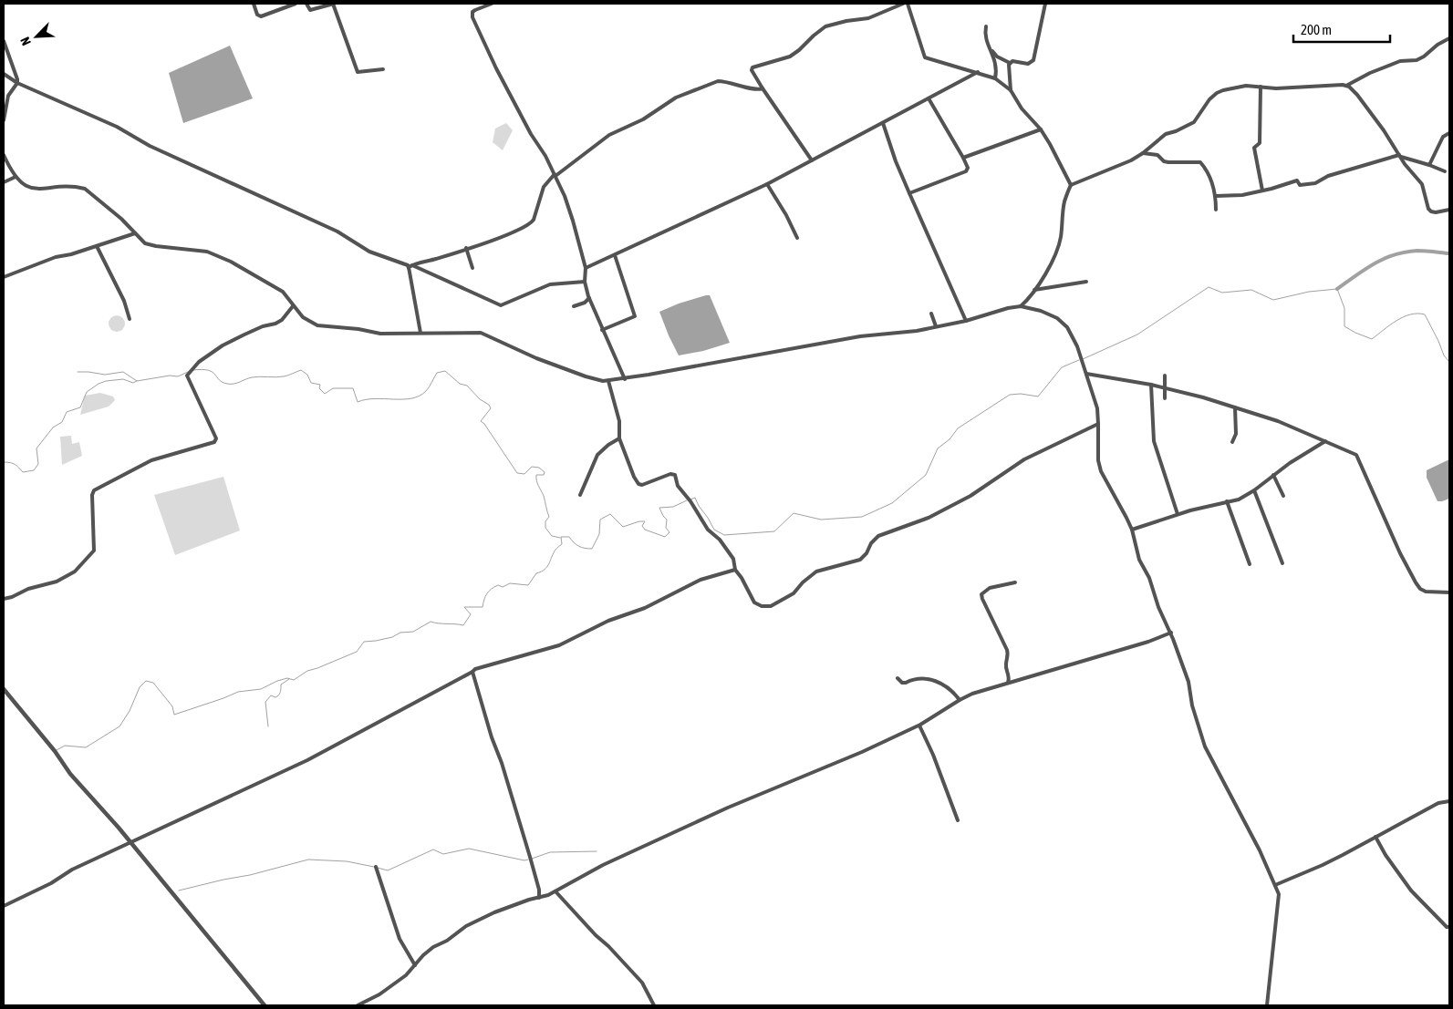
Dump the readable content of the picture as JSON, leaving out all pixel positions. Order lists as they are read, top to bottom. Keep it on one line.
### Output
{"scale_bar":"200 m","north":"bottom left"}
